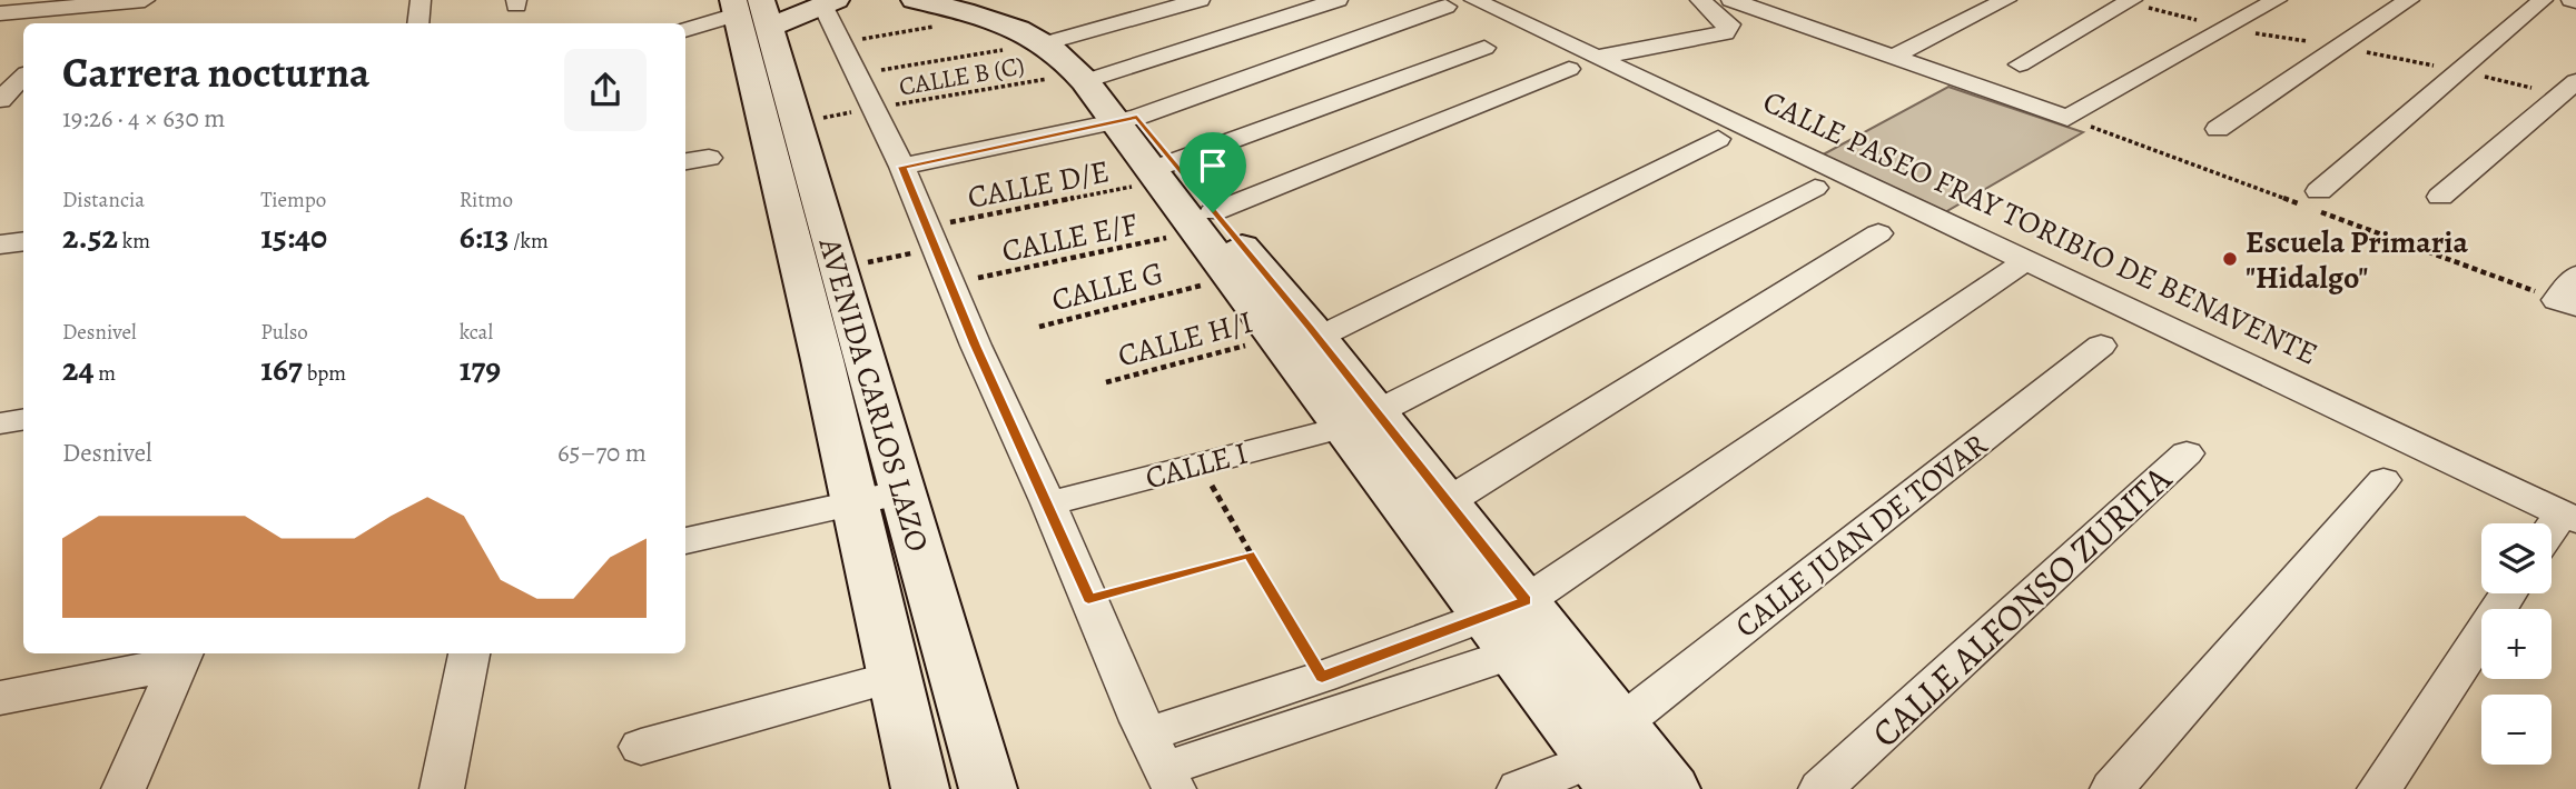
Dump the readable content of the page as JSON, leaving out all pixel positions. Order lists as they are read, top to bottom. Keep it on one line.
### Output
{"streets":{"main road":["AVENIDA CARLOS LAZO"],"street":["CALLE PASEO FRAY TORIBIO DE BENAVENTE","CALLE I","CALLE JUAN DE TOVAR","CALLE ALFONSO ZURITA"],"path":["CALLE B (C)","CALLE D/E","CALLE E/F","CALLE G","CALLE H/I"]},"places":["Escuela Primaria \"Hidalgo\""],"page":{"heading":["Carrera nocturna","19:26 · 4 × 630 m"],"stats":[["Distancia","2.52 km"],["Tiempo","15:40"],["Ritmo","6:13 /km"],["Desnivel","24 m"],["Pulso","167 bpm"],["kcal","179"]],"chart":["Desnivel","65–70 m"],"map_buttons":["+","−"]}}
